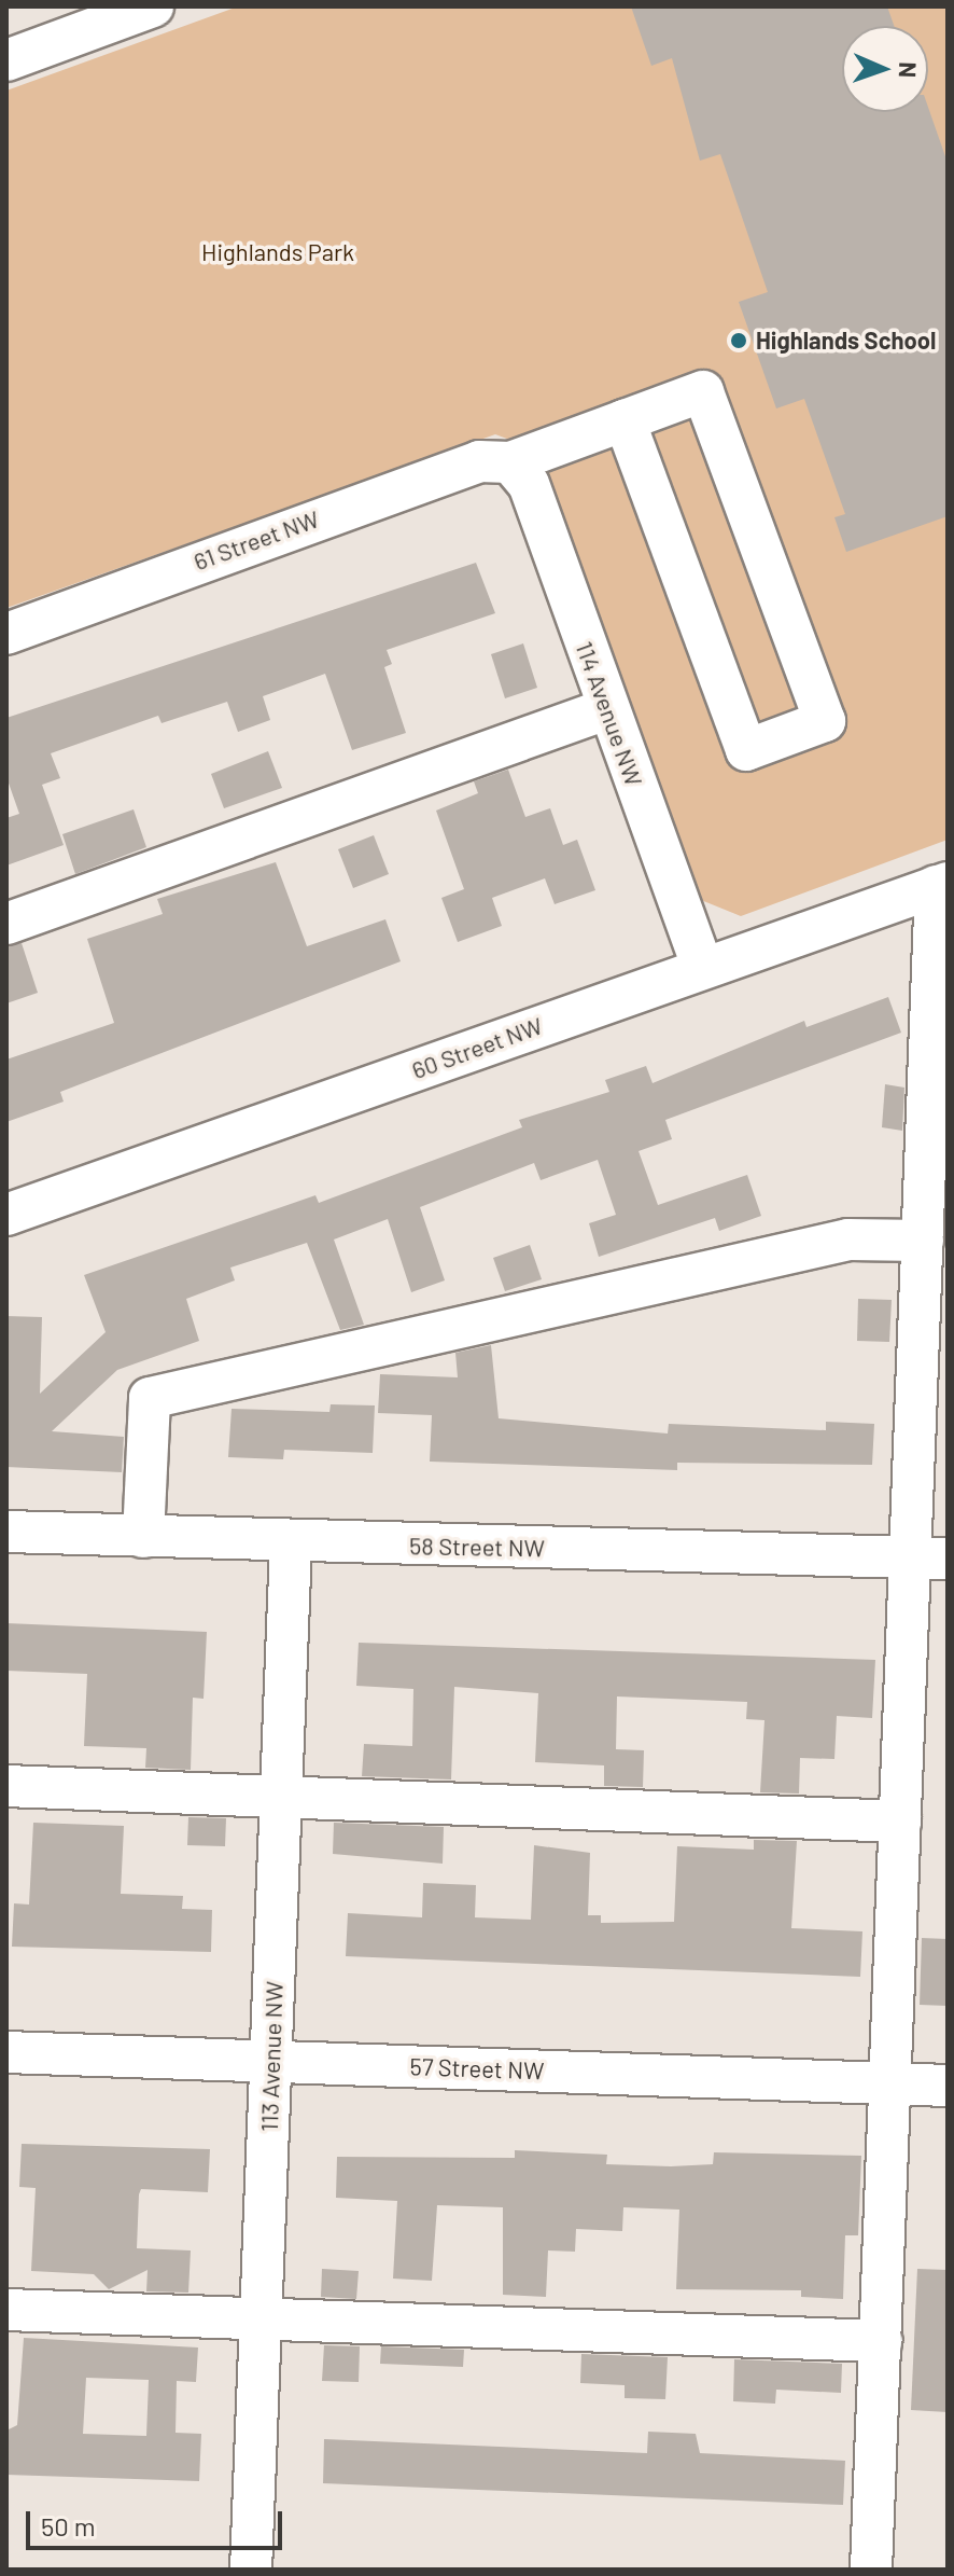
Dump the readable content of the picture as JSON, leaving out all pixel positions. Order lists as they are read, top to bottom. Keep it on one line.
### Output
{"streets":{"street":["61 Street NW","114 Avenue NW","60 Street NW","58 Street NW","113 Avenue NW","57 Street NW"]},"crossings":[["61 Street NW","114 Avenue NW"],["114 Avenue NW","60 Street NW"],["58 Street NW","113 Avenue NW"],["113 Avenue NW","57 Street NW"]],"parks":["Highlands Park"],"places":["Highlands School"],"scale_bar":"50 m","north":"right"}
